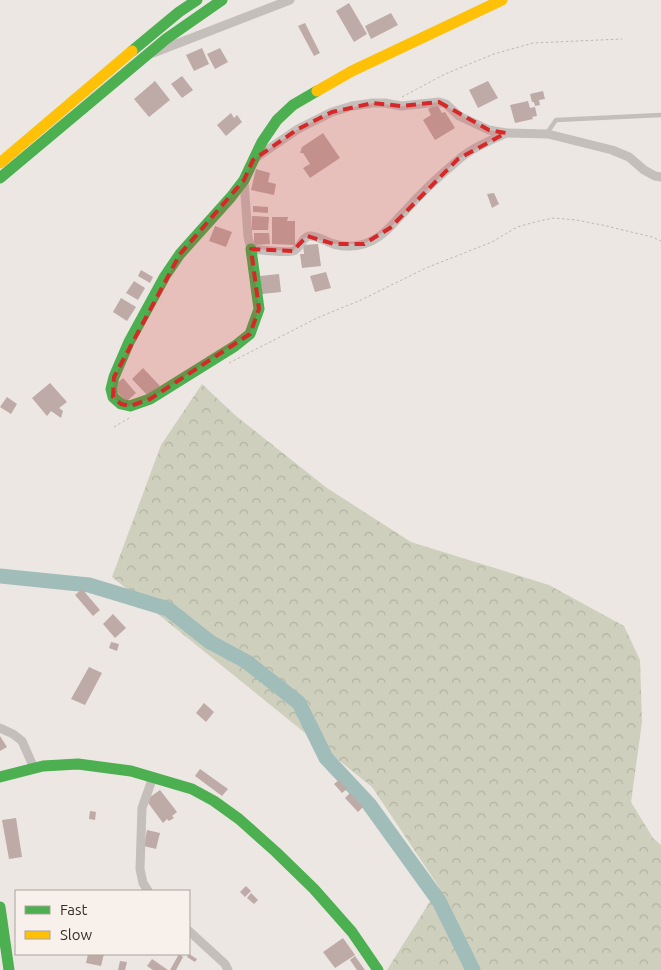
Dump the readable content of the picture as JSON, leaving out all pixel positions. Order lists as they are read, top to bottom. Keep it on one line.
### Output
{"legend":["Fast","Slow"]}
